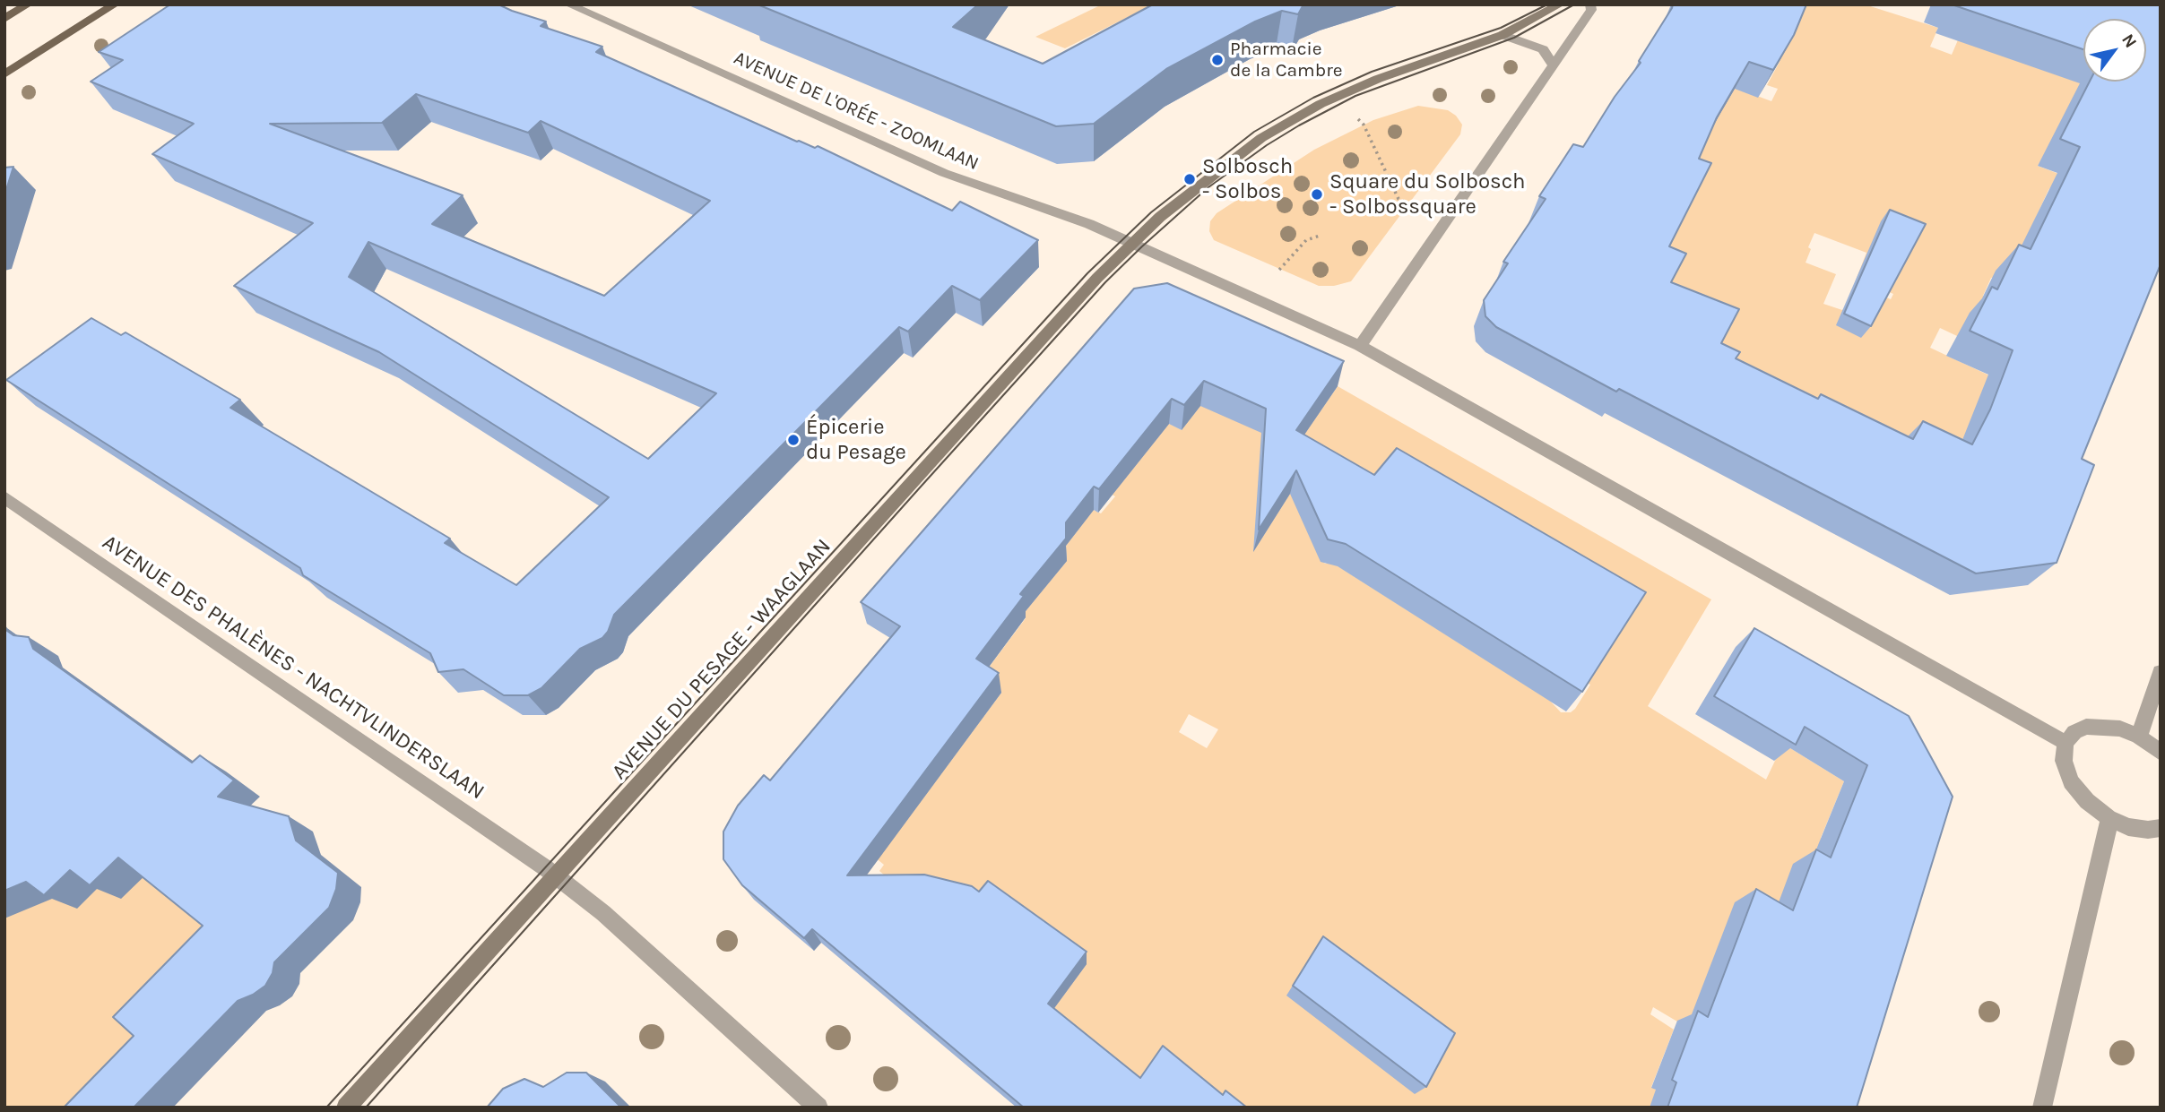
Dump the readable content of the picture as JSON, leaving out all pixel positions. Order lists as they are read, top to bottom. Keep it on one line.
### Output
{"streets":{"street":["AVENUE DE L'ORÉE - ZOOMLAAN","AVENUE DU PESAGE - WAAGLAAN","AVENUE DES PHALÈNES - NACHTVLINDERSLAAN"]},"crossings":[["AVENUE DE L'ORÉE - ZOOMLAAN","AVENUE DU PESAGE - WAAGLAAN"],["AVENUE DU PESAGE - WAAGLAAN","AVENUE DES PHALÈNES - NACHTVLINDERSLAAN"]],"places":["Pharmacie de la Cambre","Solbosch - Solbos","Square du Solbosch - Solbossquare","Épicerie du Pesage"],"north":"top right"}
